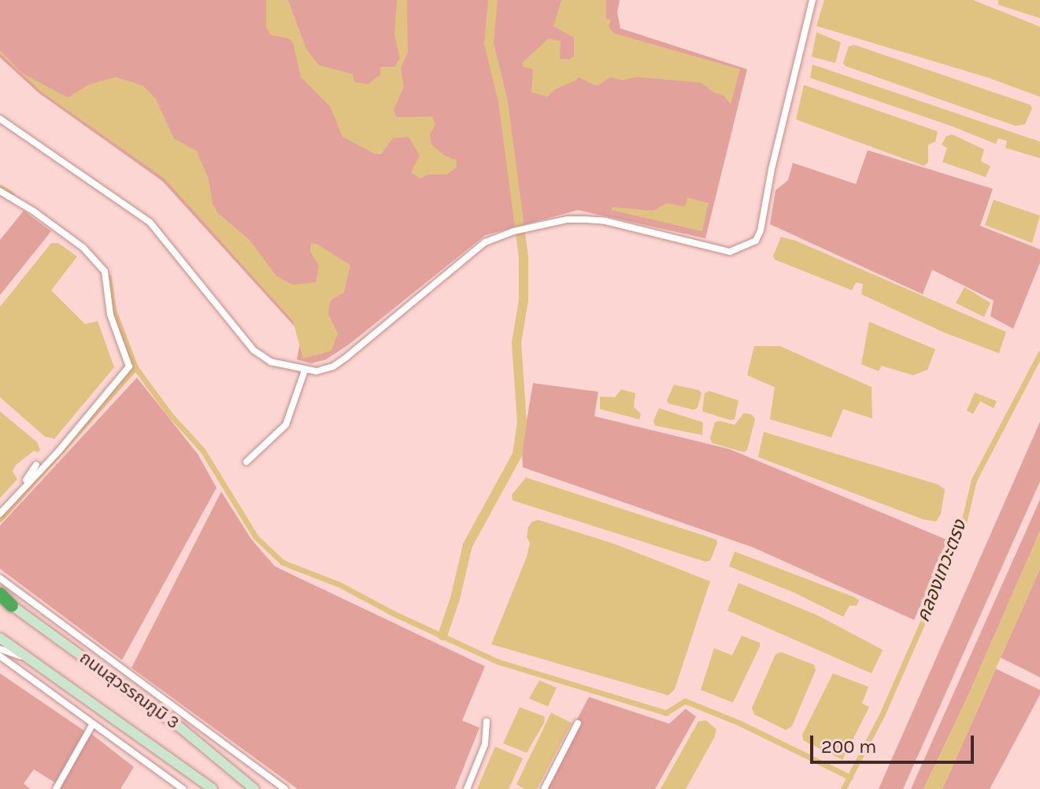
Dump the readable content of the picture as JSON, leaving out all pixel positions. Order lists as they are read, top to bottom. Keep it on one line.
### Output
{"streets":{"main road":["ถนนสุวรรณภูมิ 3"]},"water":["คลองเทวะตรง"],"scale_bar":"200 m"}
